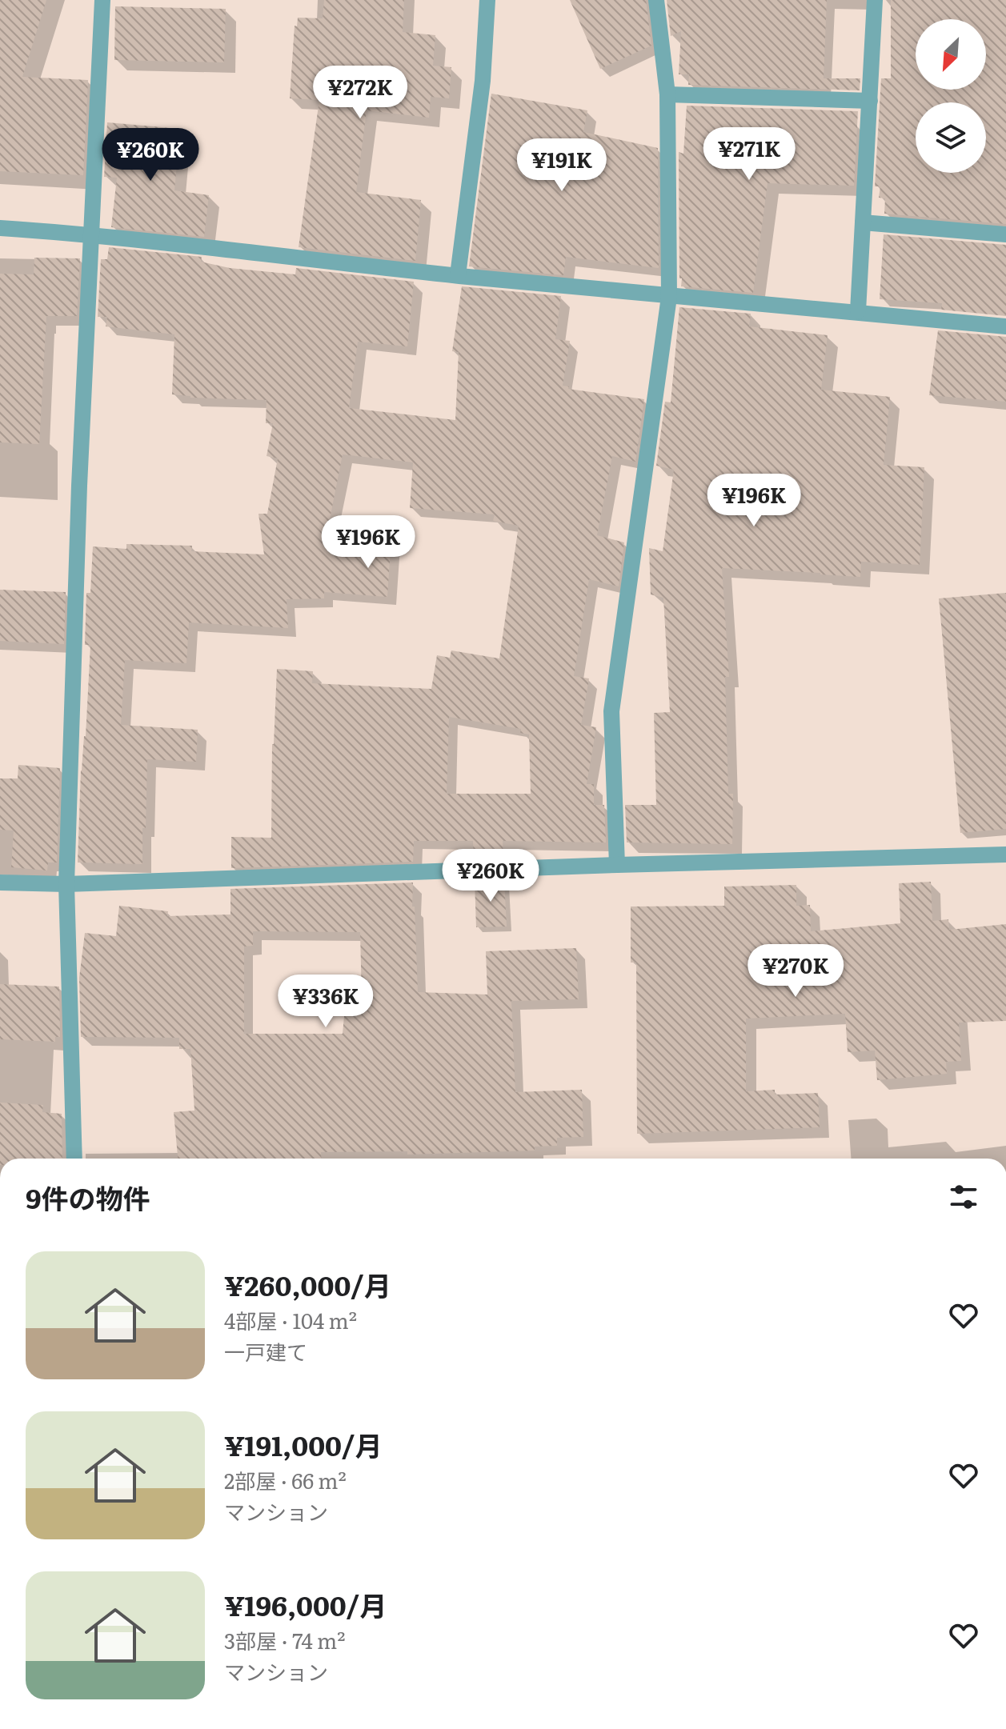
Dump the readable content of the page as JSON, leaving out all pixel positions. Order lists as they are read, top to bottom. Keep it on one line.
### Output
{"north":"bottom left","page":{"price":["¥272K","¥271K","¥260K","¥191K","¥196K","¥196K","¥260K","¥270K","¥336K"],"heading":"9件の物件","list":[{"name":"¥260,000/月","note":"4部屋 · 104 m² · 一戸建て"},{"name":"¥191,000/月","note":"2部屋 · 66 m² · マンション"},{"name":"¥196,000/月","note":"3部屋 · 74 m² · マンション"}]}}
